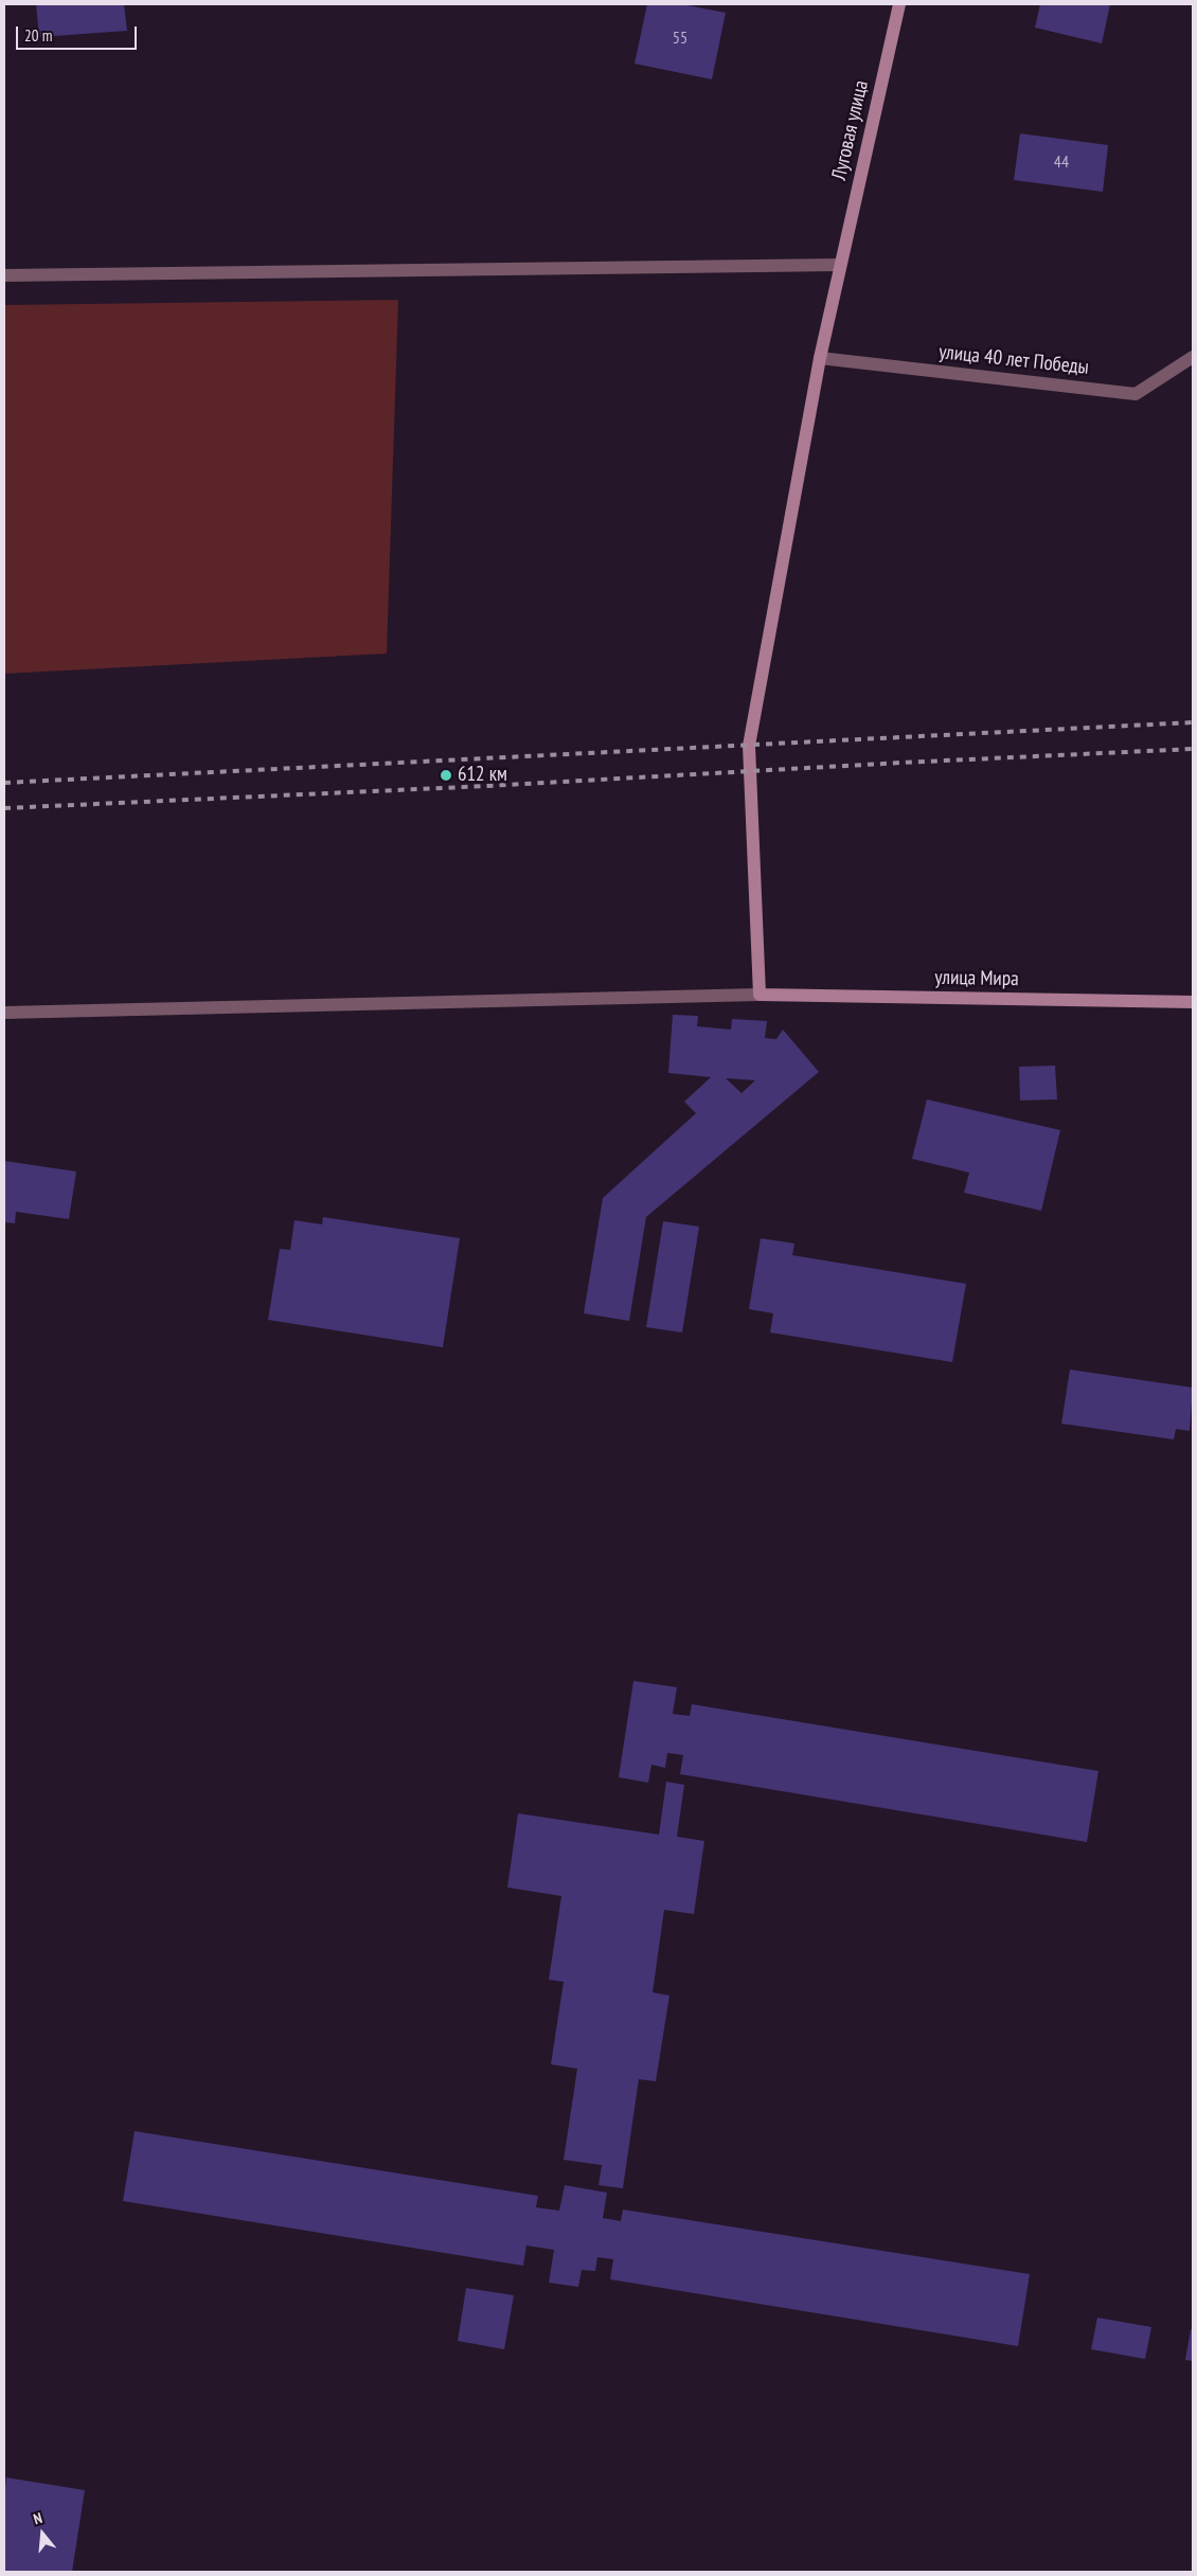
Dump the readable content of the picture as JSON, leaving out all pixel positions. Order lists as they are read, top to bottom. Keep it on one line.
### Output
{"streets":{"street":["Луговая улица","улица 40 лет Победы","улица Мира"]},"crossings":[["Луговая улица","улица 40 лет Победы"],["Луговая улица","улица Мира"]],"places":["612 км"],"house_numbers":["55","44"],"scale_bar":"20 m","north":"top"}
